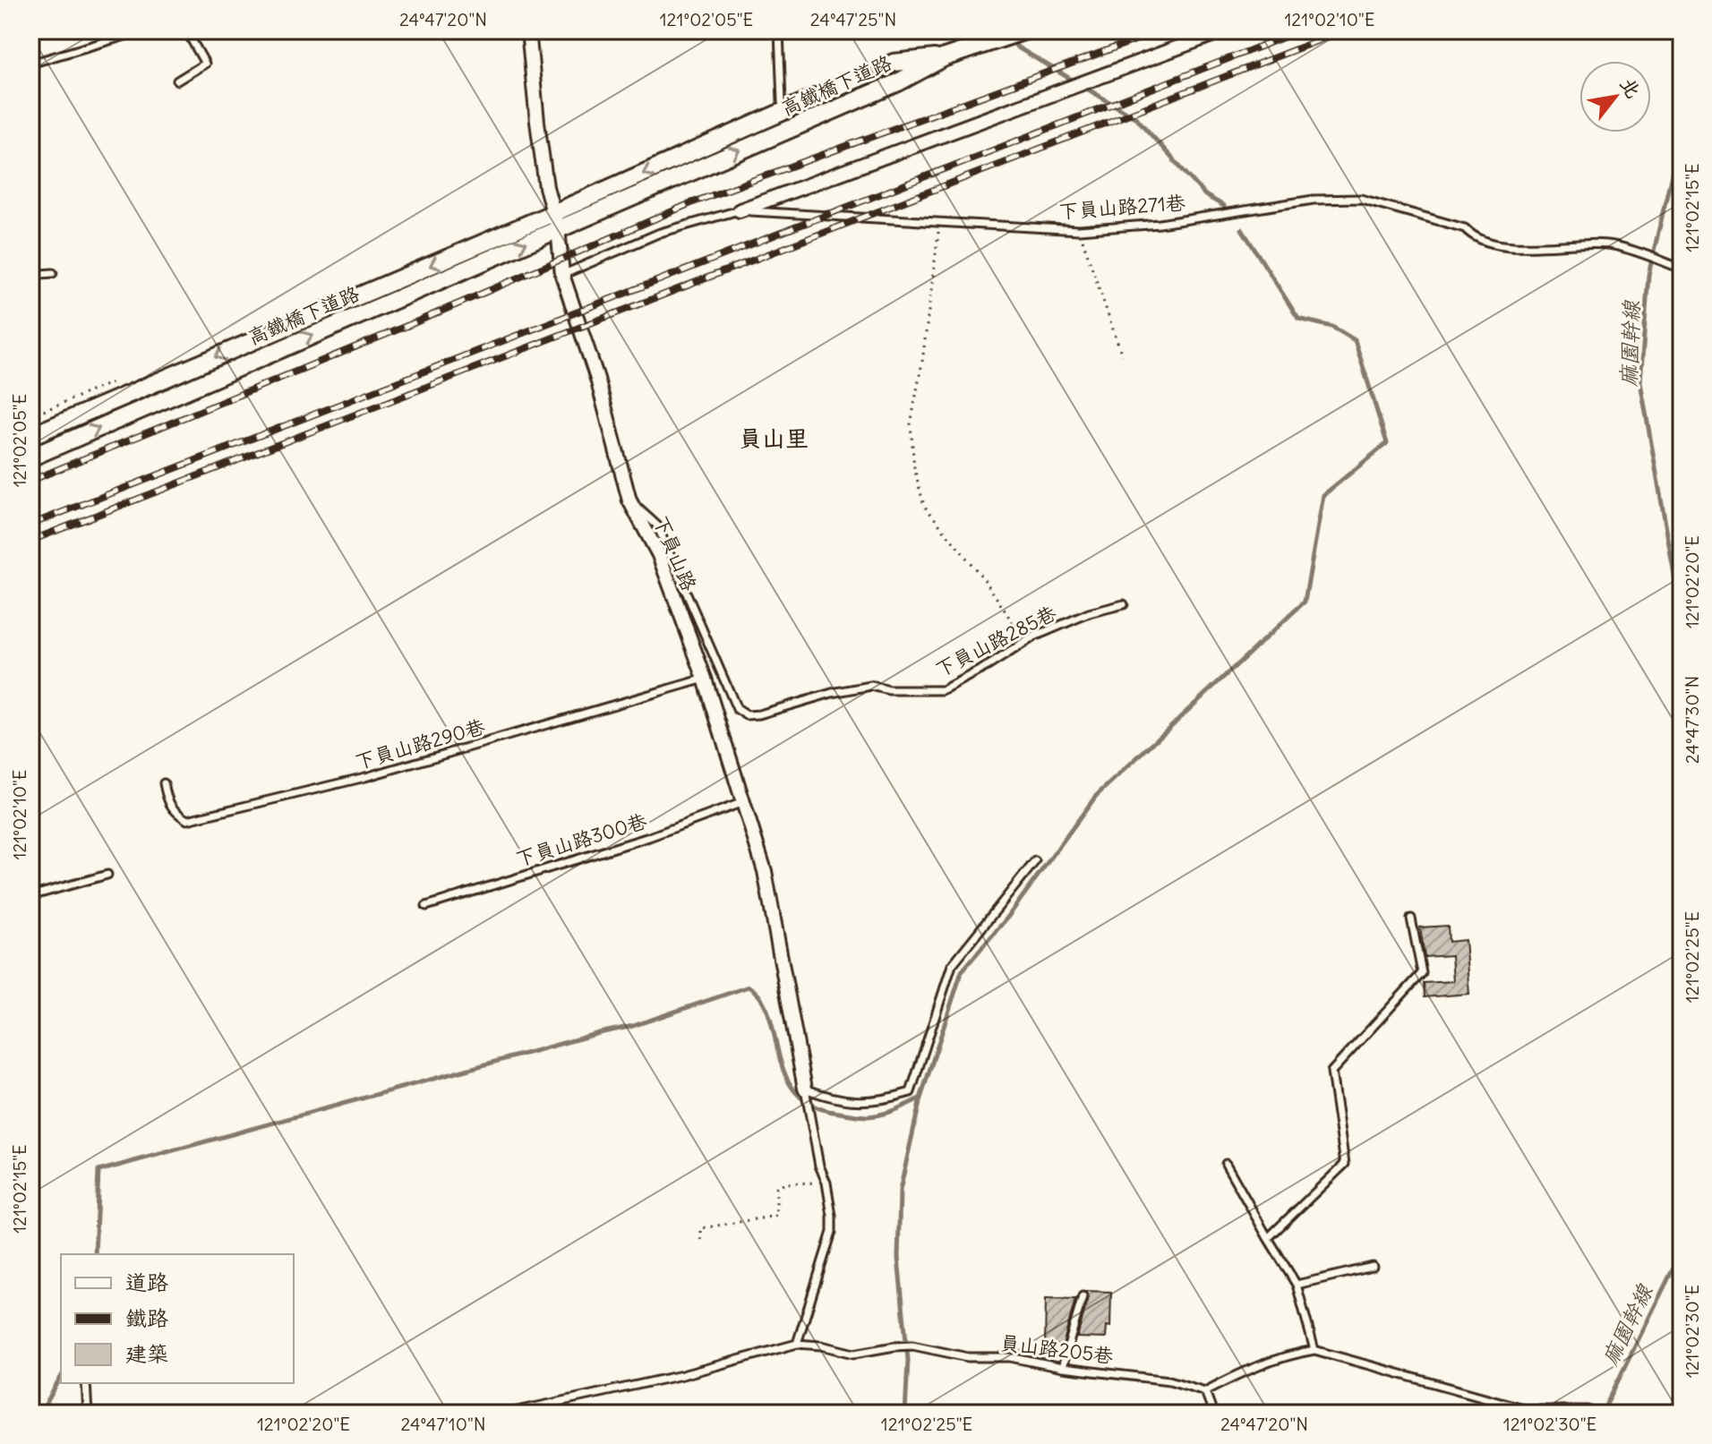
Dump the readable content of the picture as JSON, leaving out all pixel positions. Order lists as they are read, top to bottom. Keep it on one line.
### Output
{"streets":{"street":["高鐵橋下道路","下員山路"],"lane":["下員山路271巷","下員山路285巷","下員山路290巷","下員山路300巷","員山路205巷"]},"crossings":[["高鐵橋下道路","下員山路"],["下員山路271巷","下員山路"],["下員山路","下員山路285巷"],["下員山路","下員山路290巷"],["下員山路","下員山路300巷"]],"districts":["員山里"],"water":["麻園幹線"],"legend":["道路","鐵路","建築"],"north":"top right","coordinates":["24°47'20\"N","121°02'05\"E","24°47'25\"N","121°02'10\"E","121°02'15\"E","121°02'20\"E","24°47'30\"N","121°02'25\"E","121°02'30\"E","24°47'10\"N"]}
